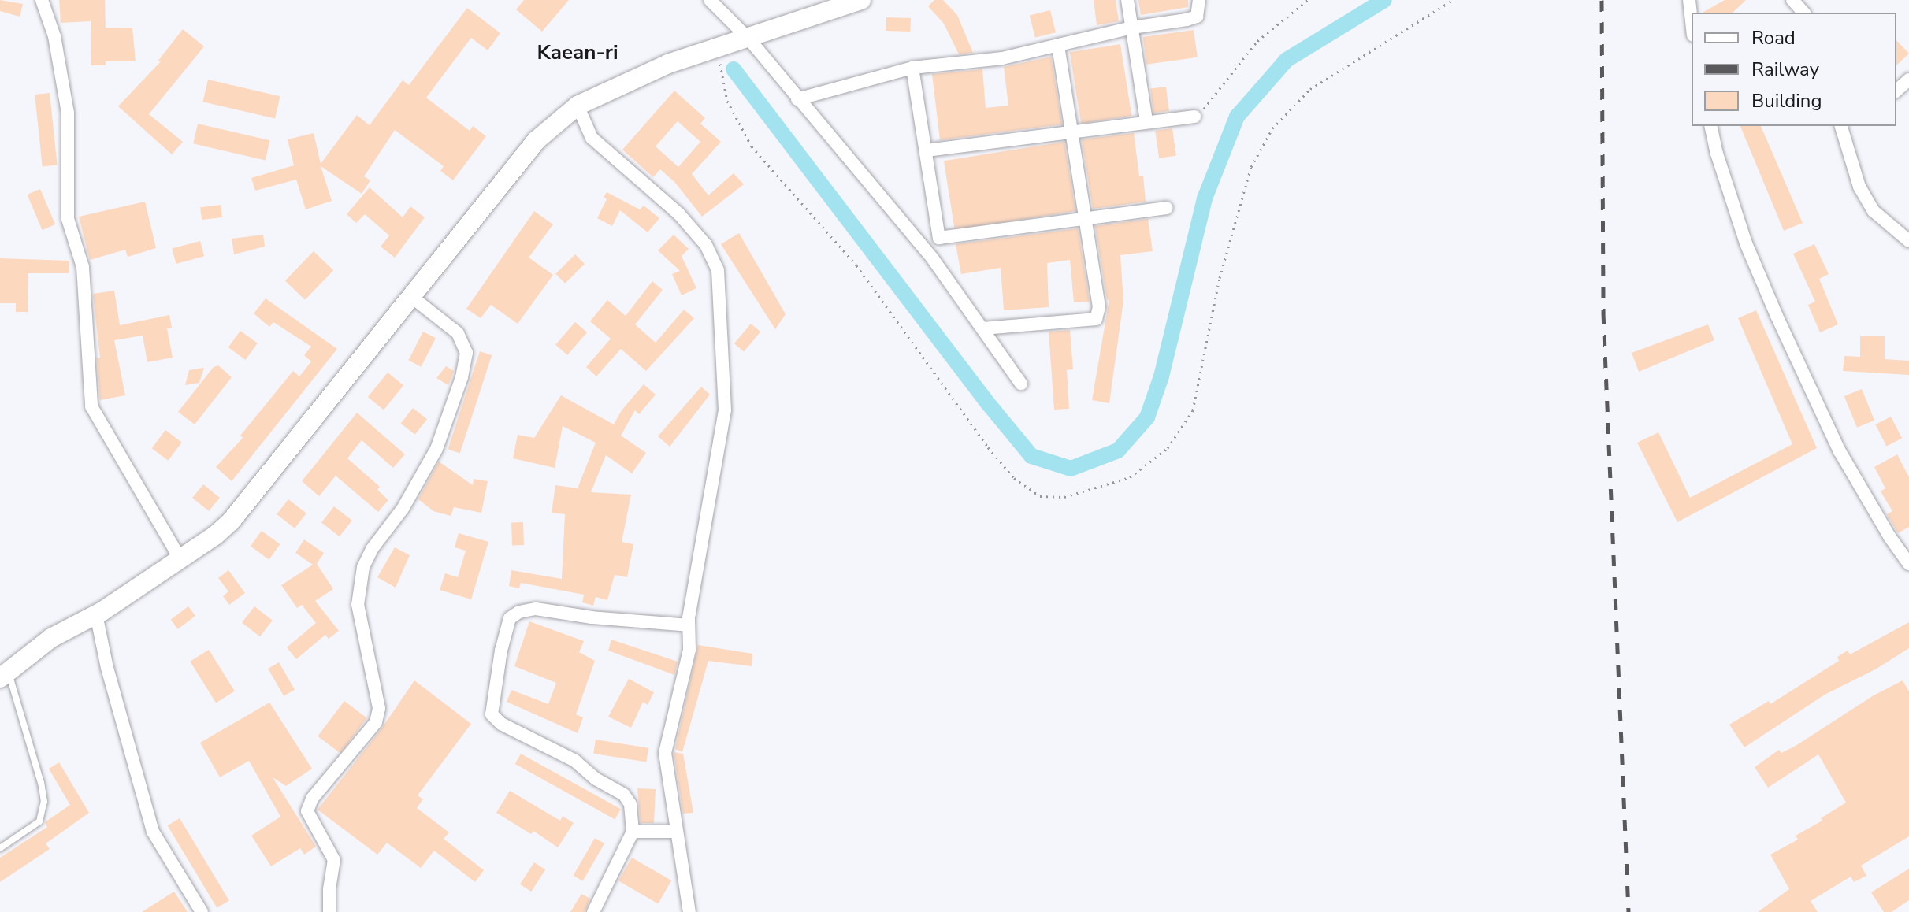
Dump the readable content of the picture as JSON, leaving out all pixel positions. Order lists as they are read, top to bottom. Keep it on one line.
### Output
{"districts":["Kaean-ri"],"legend":["Road","Railway","Building"]}
